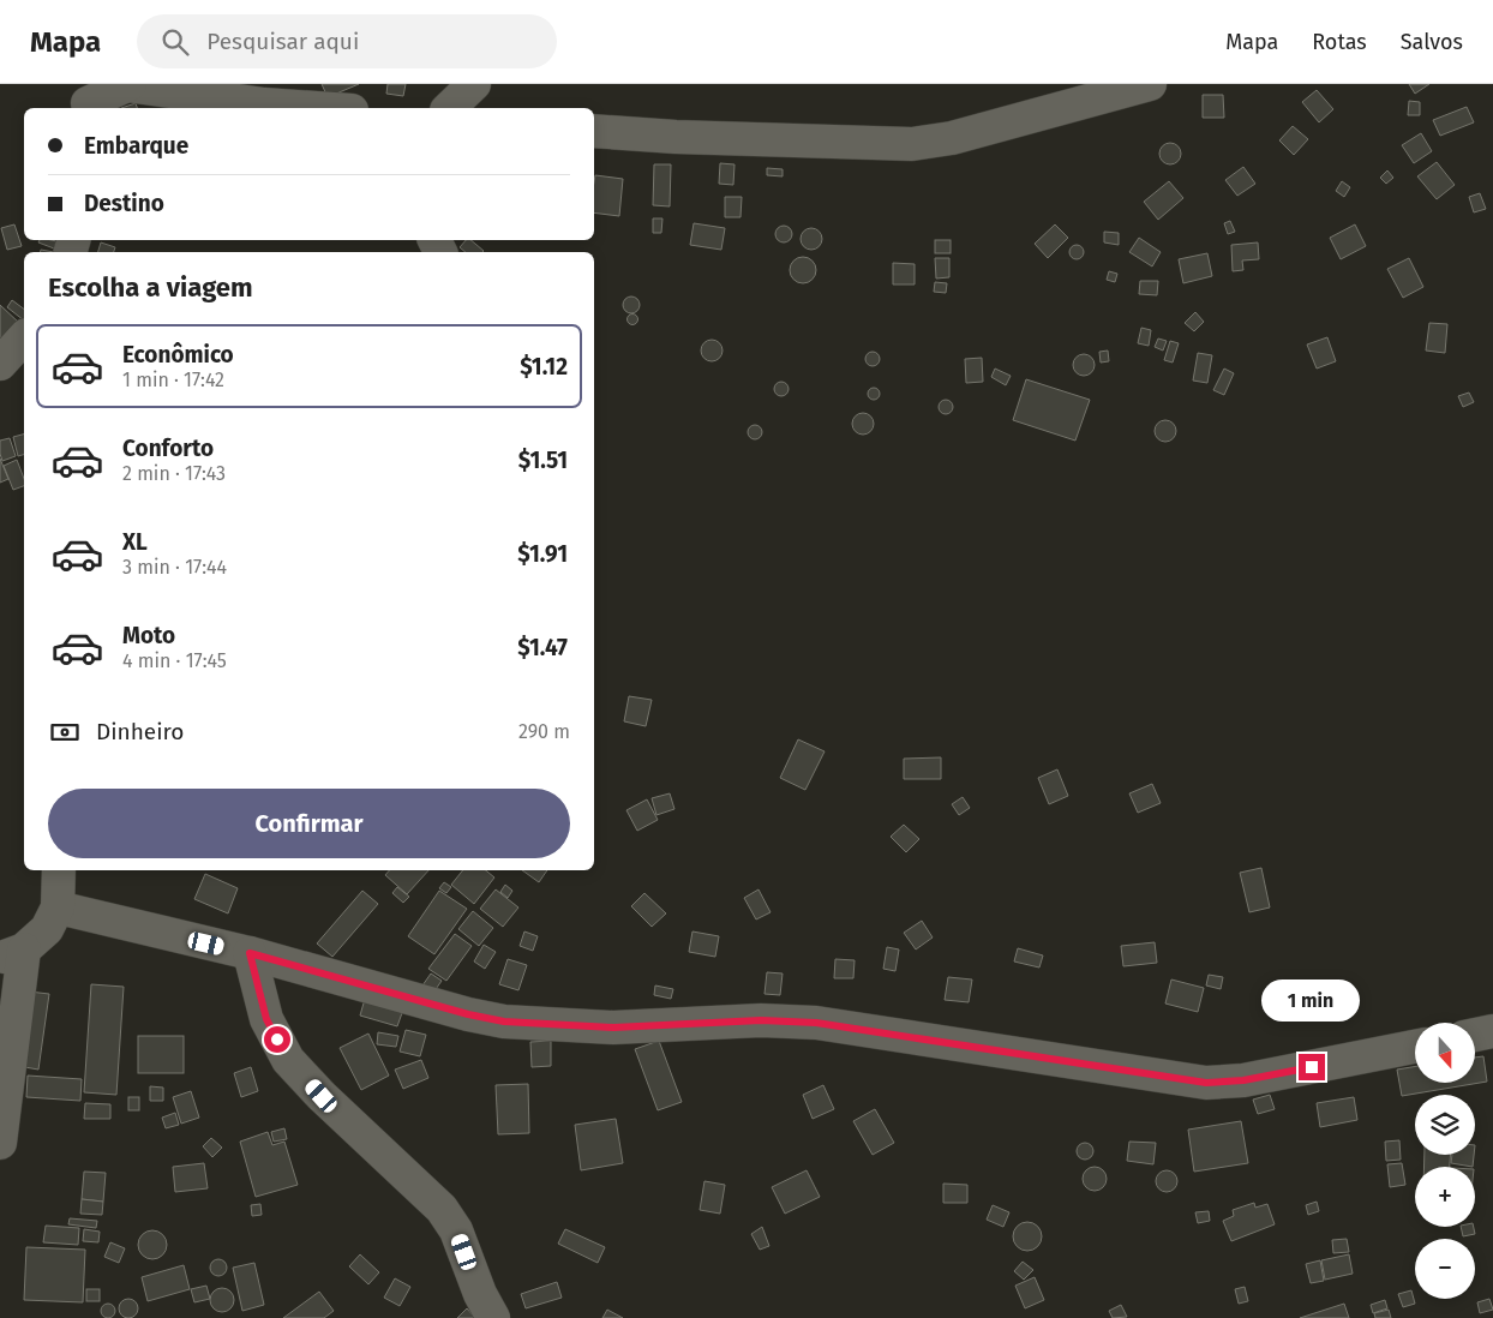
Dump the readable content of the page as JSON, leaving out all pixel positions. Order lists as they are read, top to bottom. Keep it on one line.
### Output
{"north":"bottom","page":{"header":"Mapa","search":"Pesquisar aqui","nav":["Mapa","Rotas","Salvos"],"banner":["Embarque","Destino"],"heading":"Escolha a viagem","list":[{"name":"Econômico","note":"1 min · 17:42","value":"$1.12"},{"name":"Conforto","note":"2 min · 17:43","value":"$1.51"},{"name":"XL","note":"3 min · 17:44","value":"$1.91"},{"name":"Moto","note":"4 min · 17:45","value":"$1.47"}],"pay":["Dinheiro","290 m"],"buttons":"Confirmar","bubble":"1 min","map_buttons":["+","−"]}}
